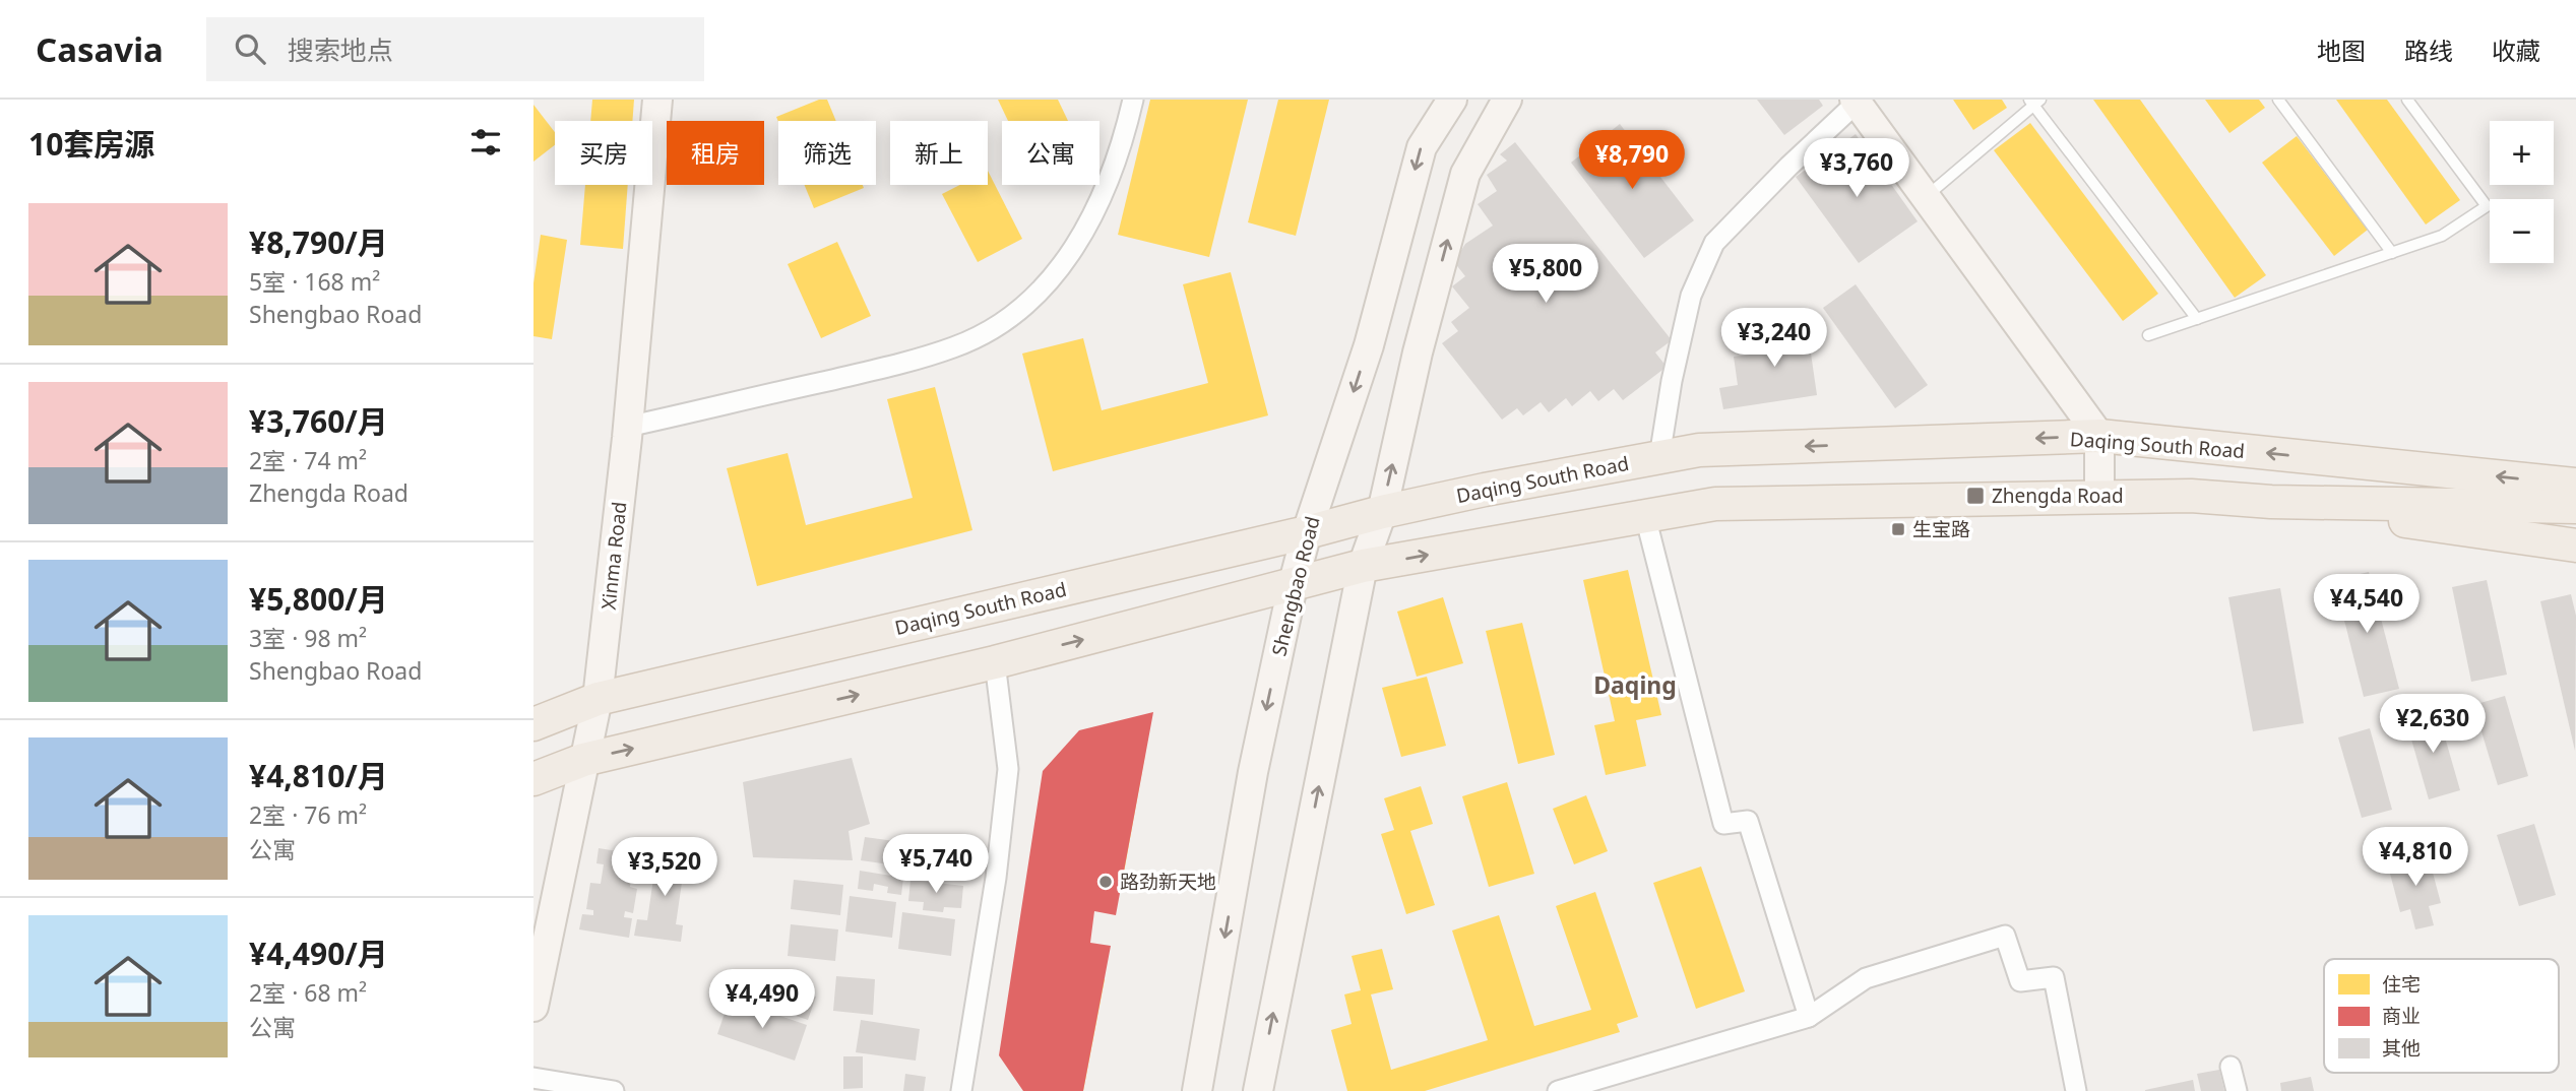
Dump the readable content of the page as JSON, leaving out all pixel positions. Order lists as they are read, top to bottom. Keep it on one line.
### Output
{"streets":{"main road":["Daqing South Road","Xinma Road","Shengbao Road"]},"crossings":[["Daqing South Road","Xinma Road"],["Daqing South Road","Shengbao Road"]],"districts":["Daqing"],"places":{"transit":["Zhengda Road","生宝路"],"other":["路劲新天地"]},"legend":["住宅","商业","其他"],"page":{"header":"Casavia","search":"搜索地点","nav":["地图","路线","收藏"],"heading":"10套房源","map_buttons":["+","−"],"chip":["买房","租房","筛选","新上","公寓"],"price":["¥8,790","¥3,760","¥5,800","¥3,240","¥4,540","¥2,630","¥4,810","¥5,740","¥3,520","¥4,490"],"list":[{"name":"¥8,790/月","note":"5室 · 168 m² · Shengbao Road"},{"name":"¥3,760/月","note":"2室 · 74 m² · Zhengda Road"},{"name":"¥5,800/月","note":"3室 · 98 m² · Shengbao Road"},{"name":"¥4,810/月","note":"2室 · 76 m² · 公寓"},{"name":"¥4,490/月","note":"2室 · 68 m² · 公寓"}]}}
